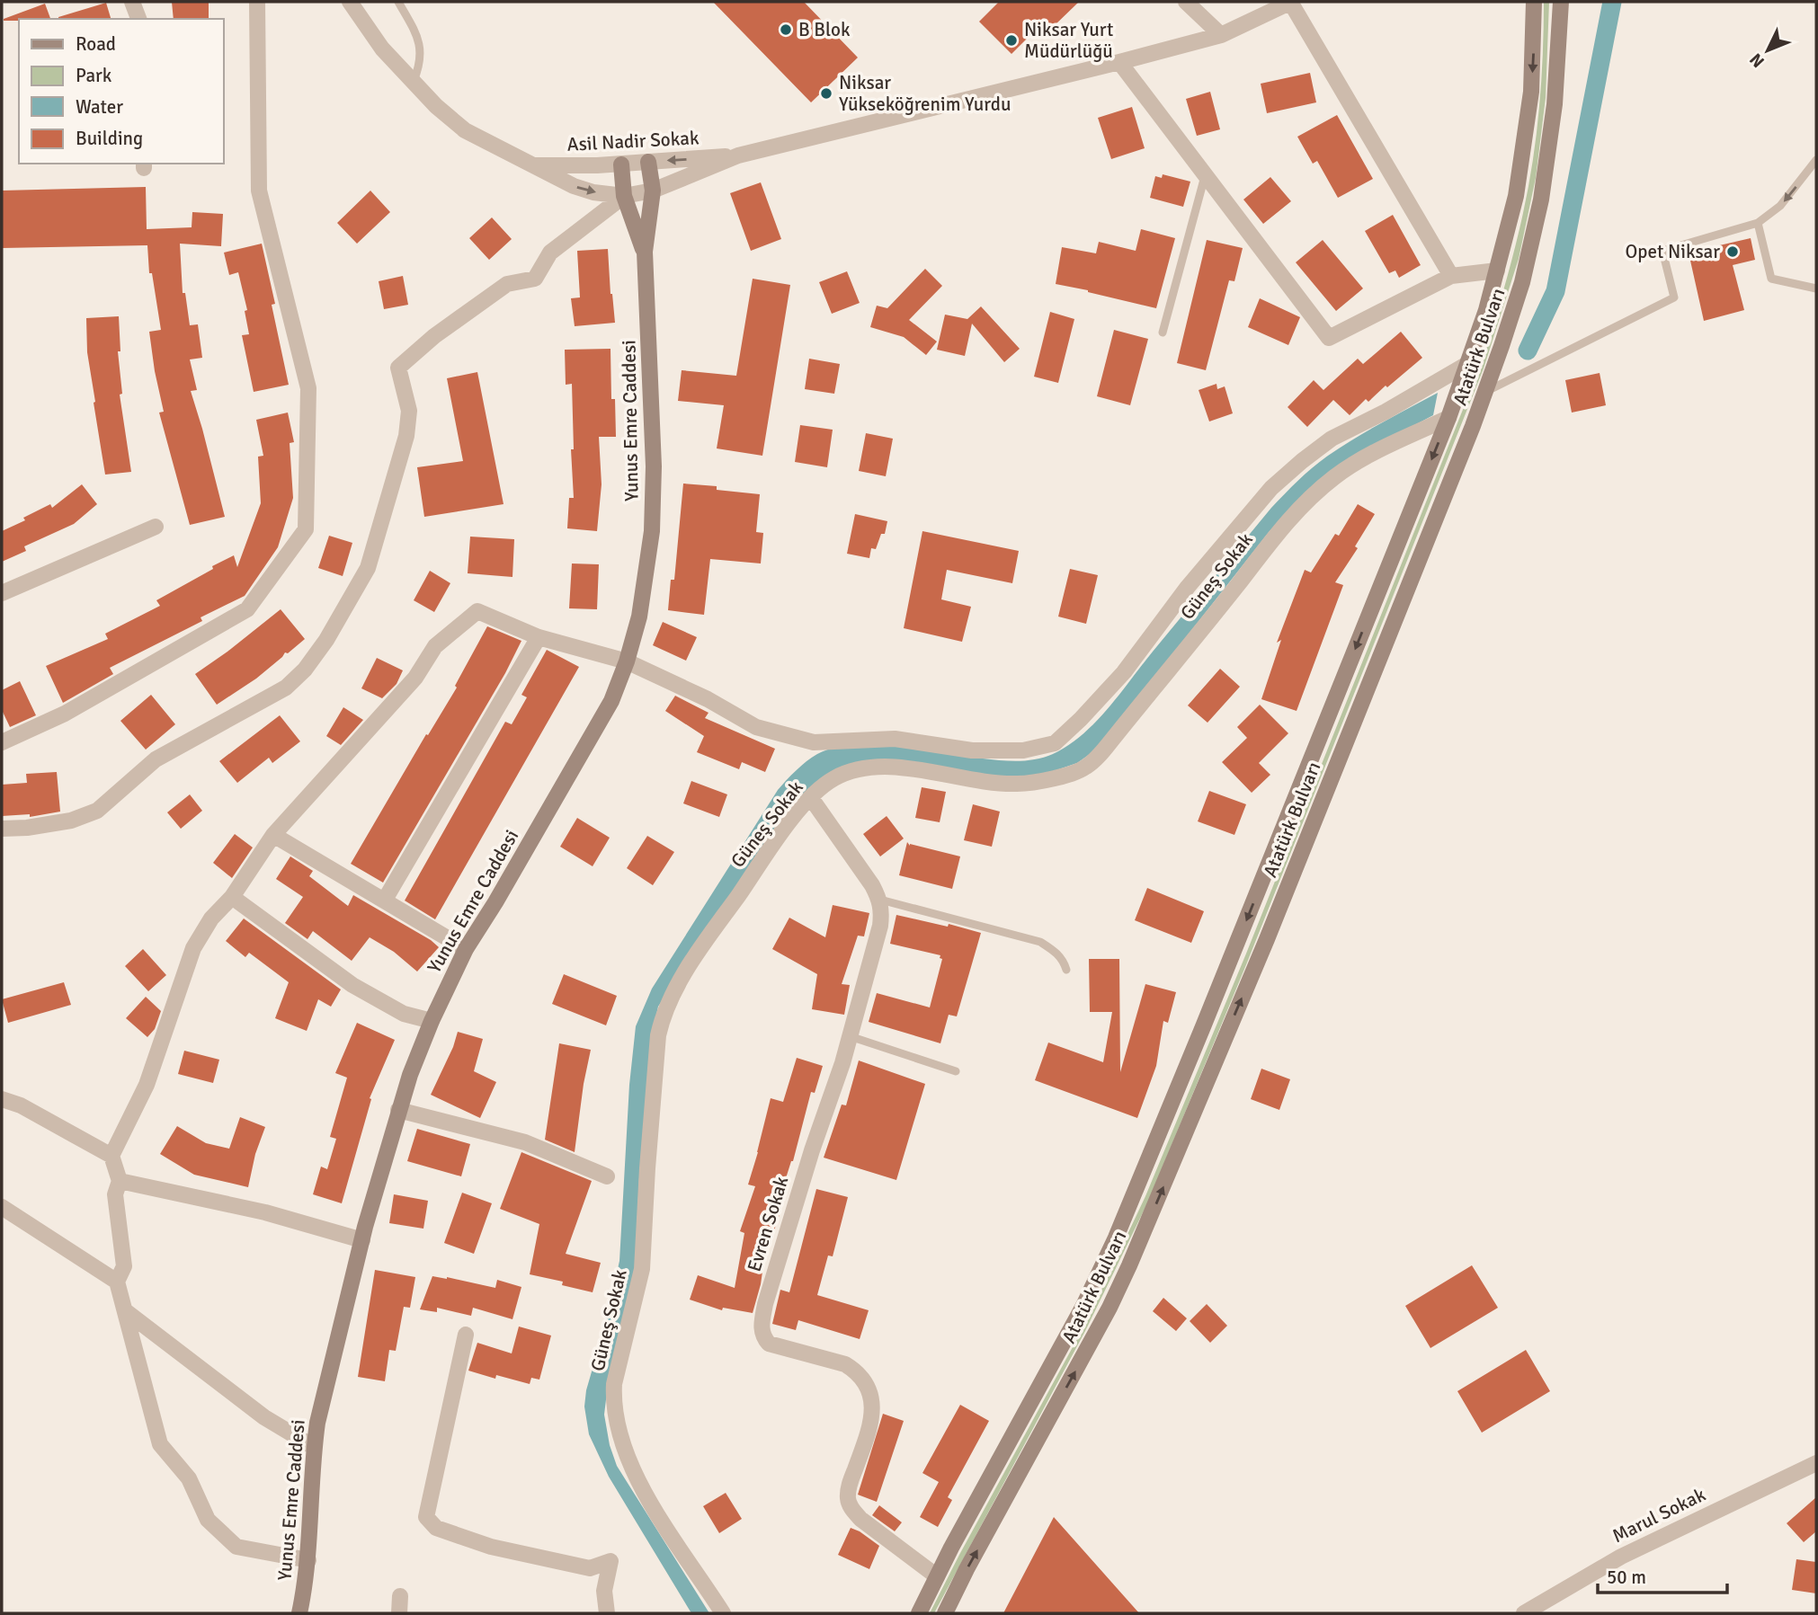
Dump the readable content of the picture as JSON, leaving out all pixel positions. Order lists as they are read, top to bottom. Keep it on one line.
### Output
{"streets":{"main road":["Atatürk Bulvarı","Yunus Emre Caddesi"],"street":["Asil Nadir Sokak","Güneş Sokak","Evren Sokak","Marul Sokak"]},"crossings":[["Asil Nadir Sokak","Yunus Emre Caddesi"],["Atatürk Bulvarı","Güneş Sokak"],["Atatürk Bulvarı","Evren Sokak"]],"places":["B Blok","Niksar Yurt Müdürlüğü","Niksar Yükseköğrenim Yurdu","Opet Niksar"],"legend":["Road","Park","Water","Building"],"scale_bar":"50 m","north":"bottom left"}
